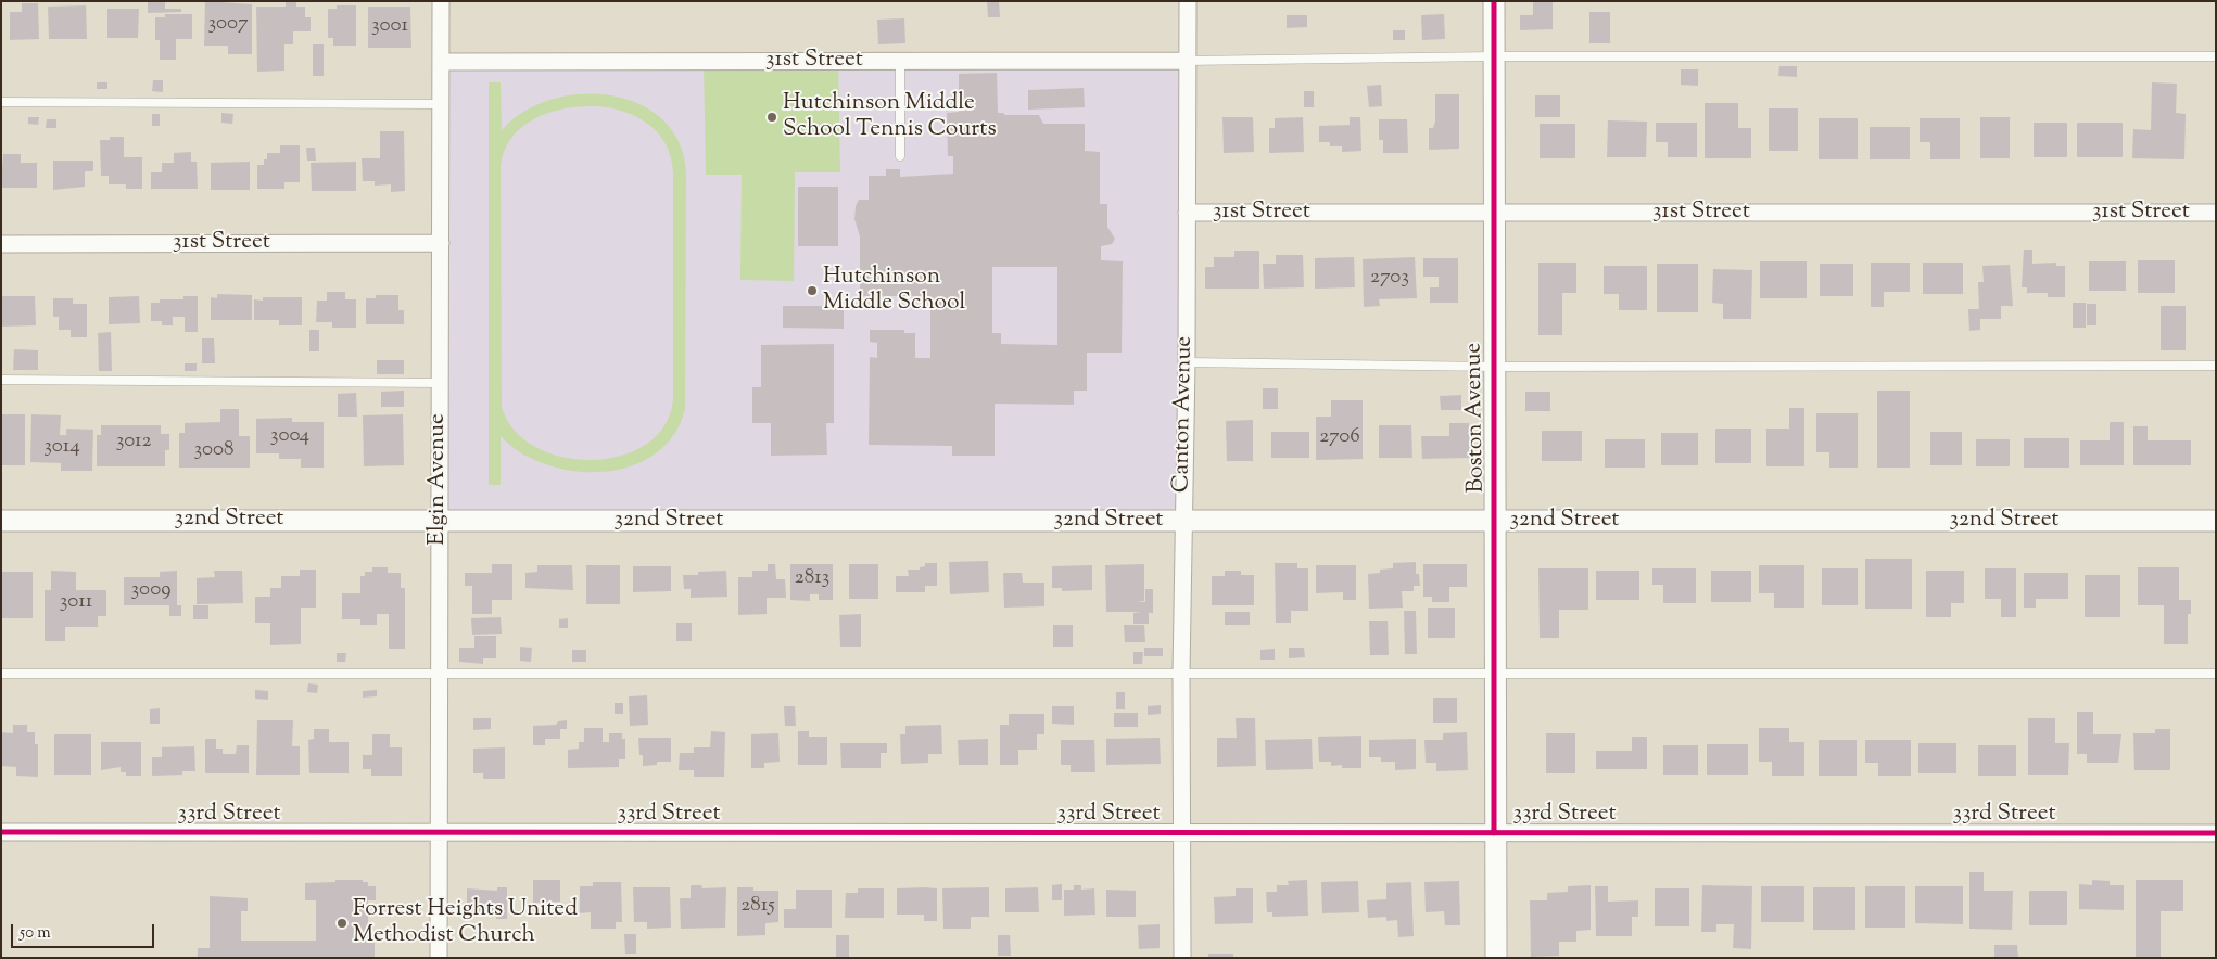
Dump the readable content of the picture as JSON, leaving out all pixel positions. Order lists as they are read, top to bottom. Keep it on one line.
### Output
{"streets":{"street":["31st Street","Canton Avenue","Boston Avenue","Elgin Avenue","32nd Street","33rd Street"]},"crossings":[["31st Street","Canton Avenue"],["31st Street","Boston Avenue"],["31st Street","Elgin Avenue"],["Canton Avenue","32nd Street"],["Canton Avenue","33rd Street"],["Boston Avenue","32nd Street"],["Boston Avenue","33rd Street"],["Elgin Avenue","32nd Street"],["Elgin Avenue","33rd Street"]],"places":["Hutchinson Middle School Tennis Courts","Hutchinson Middle School","Forrest Heights United Methodist Church"],"house_numbers":["3007","3001","2703","3004","2706","3012","3014","3008","2813","3009","3011","2815"],"scale_bar":"50 m"}
